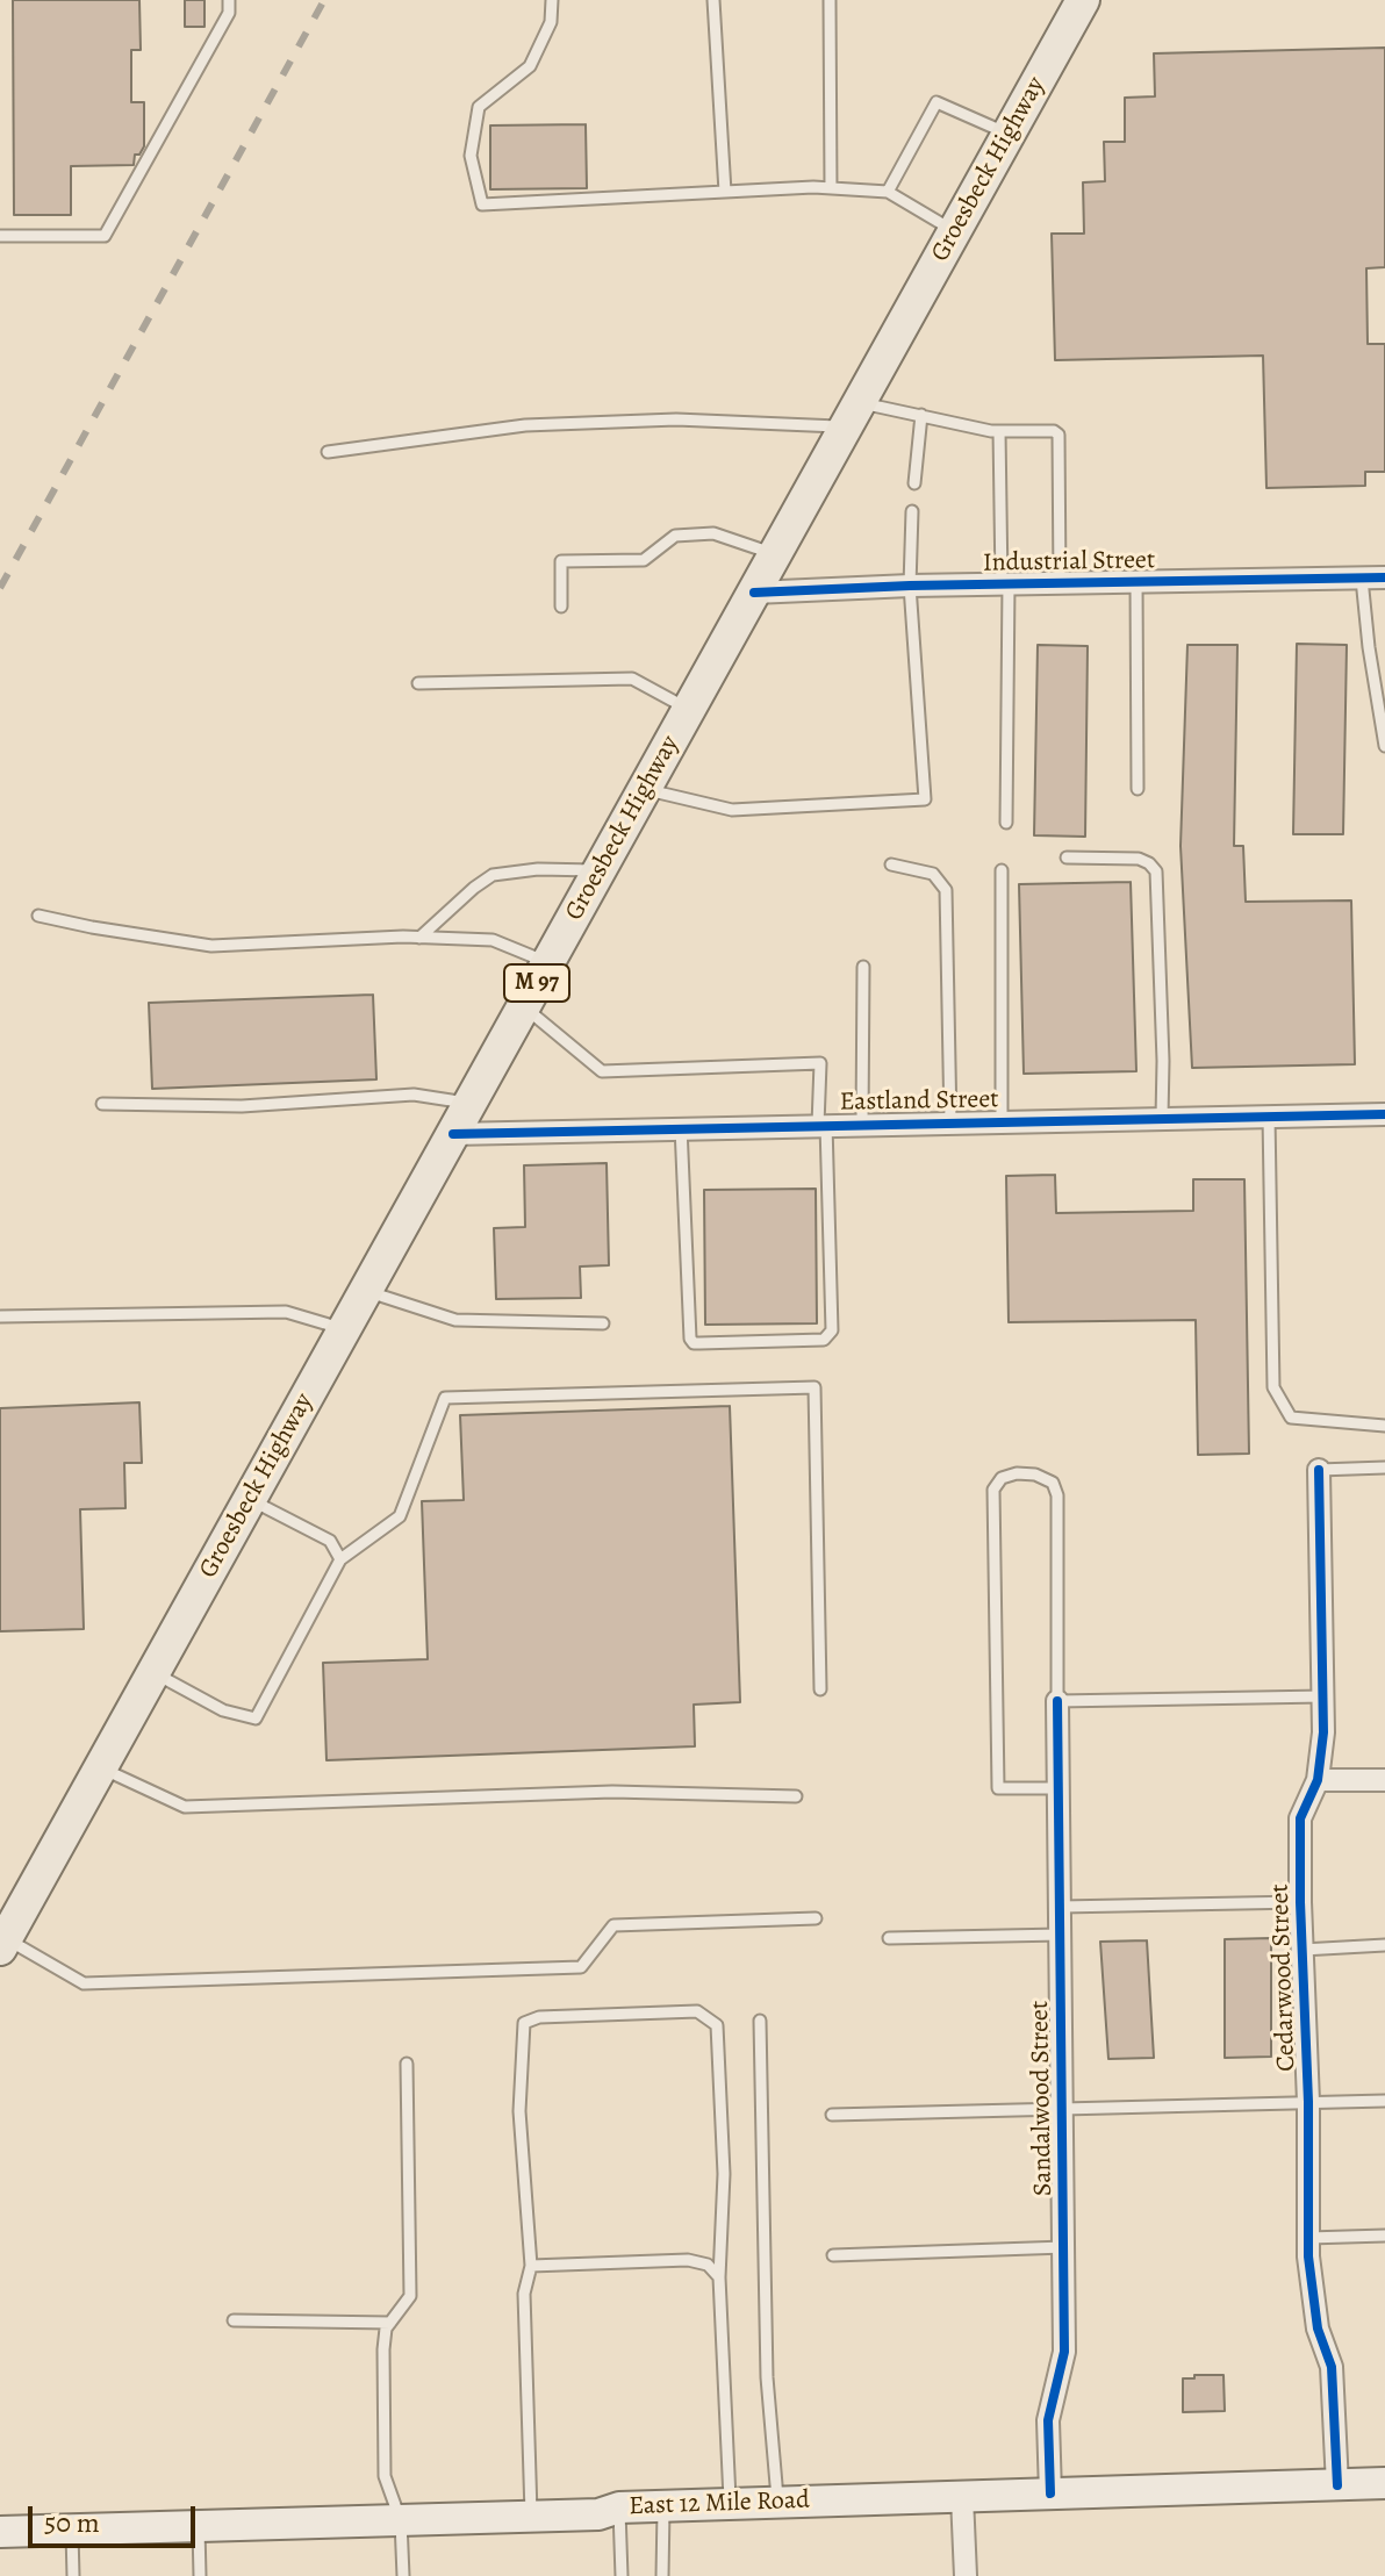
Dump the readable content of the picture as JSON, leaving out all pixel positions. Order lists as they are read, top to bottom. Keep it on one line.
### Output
{"streets":{"main road":["Groesbeck Highway","M 97","East 12 Mile Road"],"street":["Industrial Street","Eastland Street","Cedarwood Street","Sandalwood Street"]},"crossings":[["Groesbeck Highway","Industrial Street"],["Groesbeck Highway","Eastland Street"],["Cedarwood Street","East 12 Mile Road"],["Sandalwood Street","East 12 Mile Road"]],"scale_bar":"50 m"}
